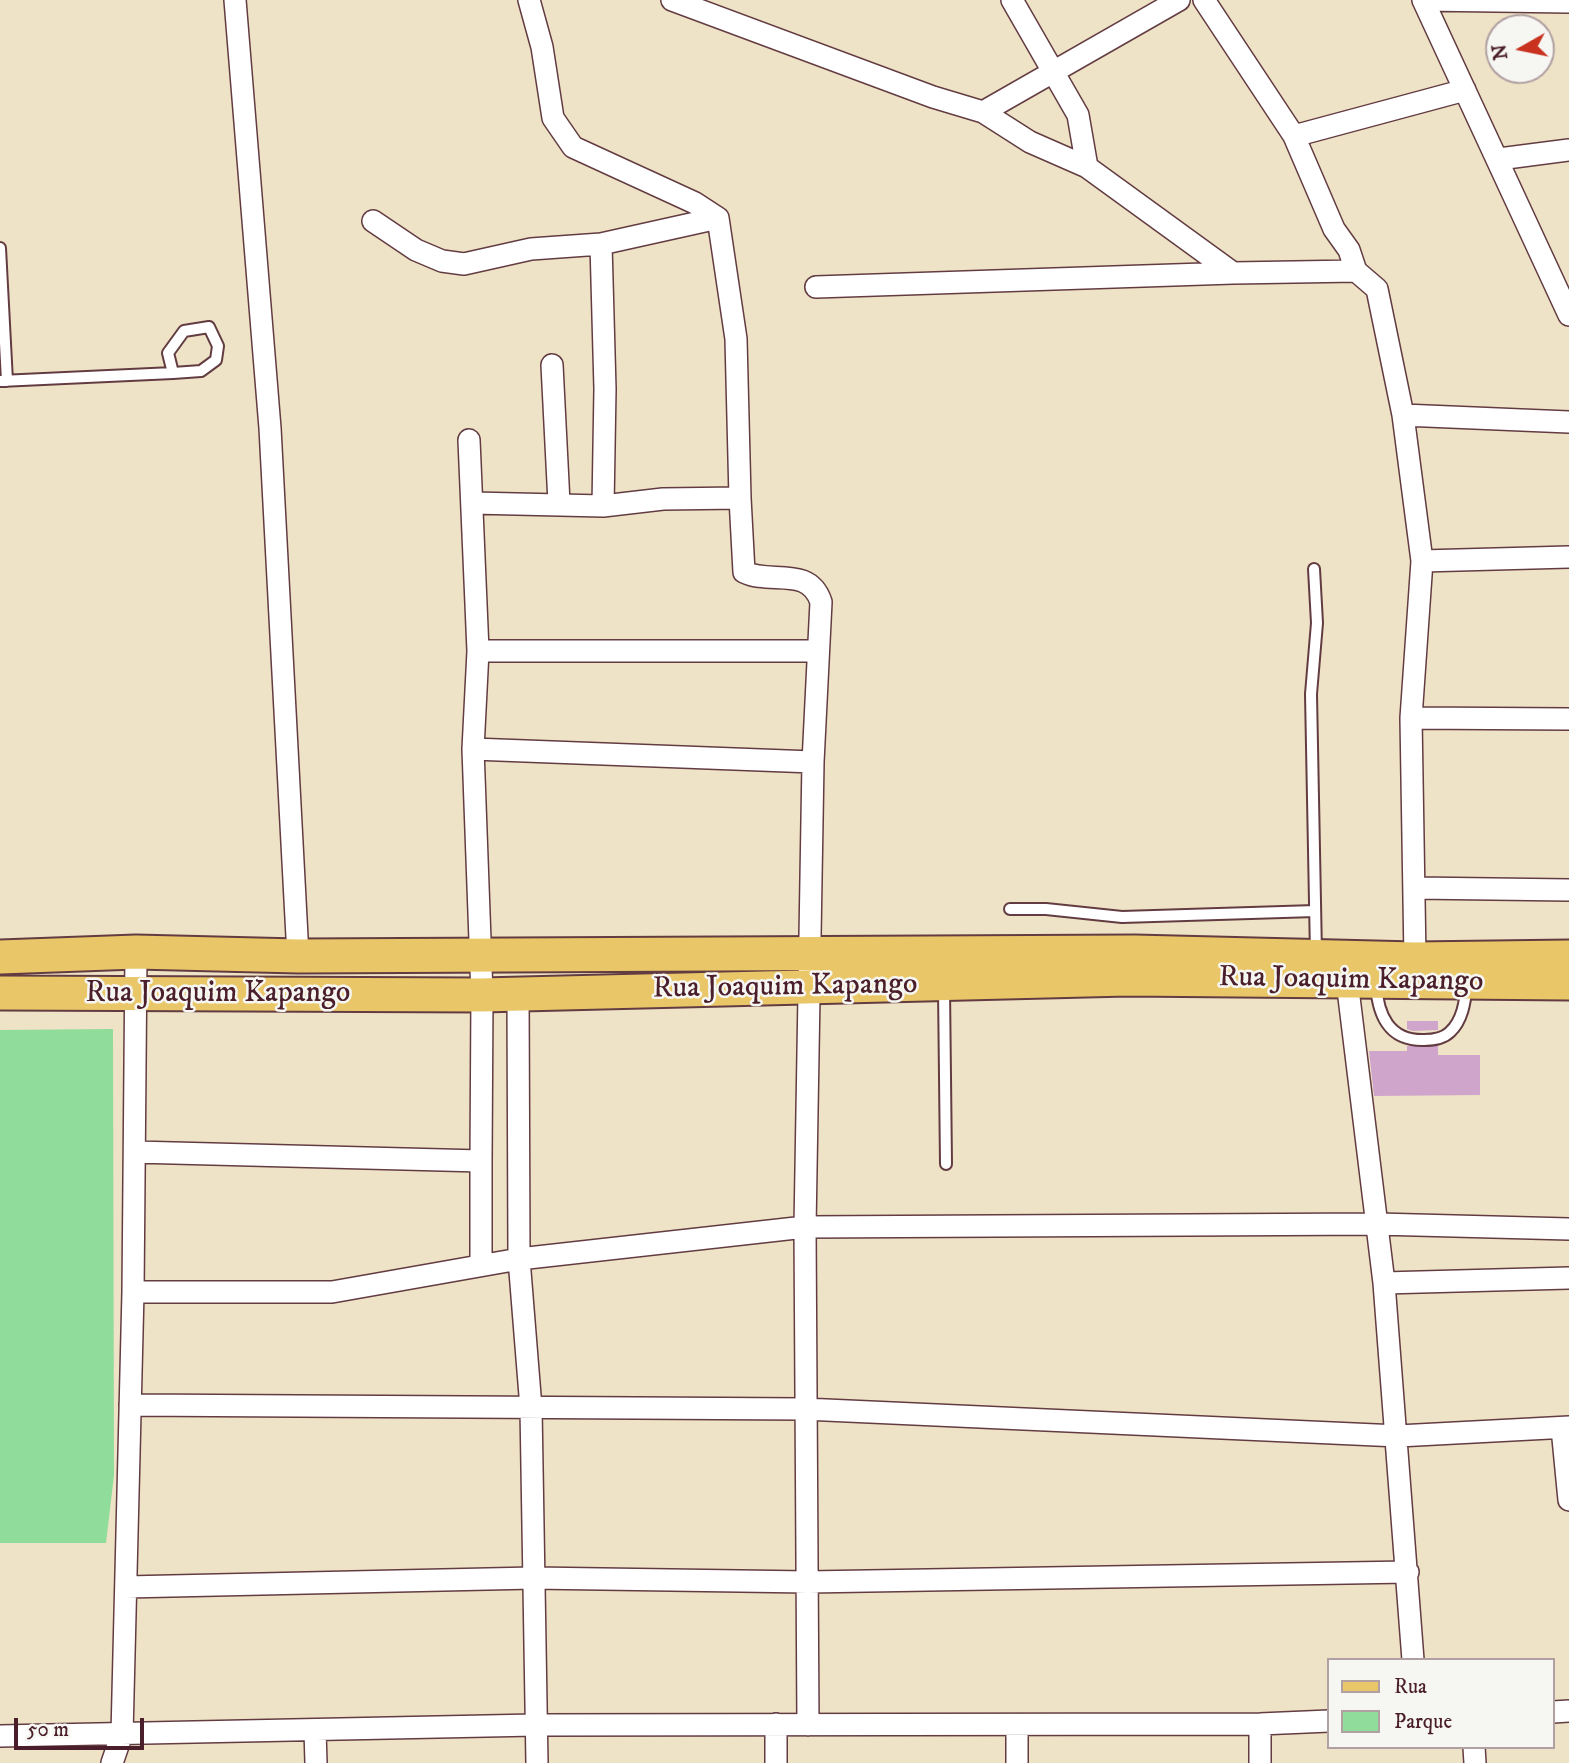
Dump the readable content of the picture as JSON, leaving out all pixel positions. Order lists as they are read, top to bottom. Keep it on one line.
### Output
{"streets":{"main road":["Rua Joaquim Kapango"]},"legend":["Rua","Parque"],"scale_bar":"50 m","north":"left"}
